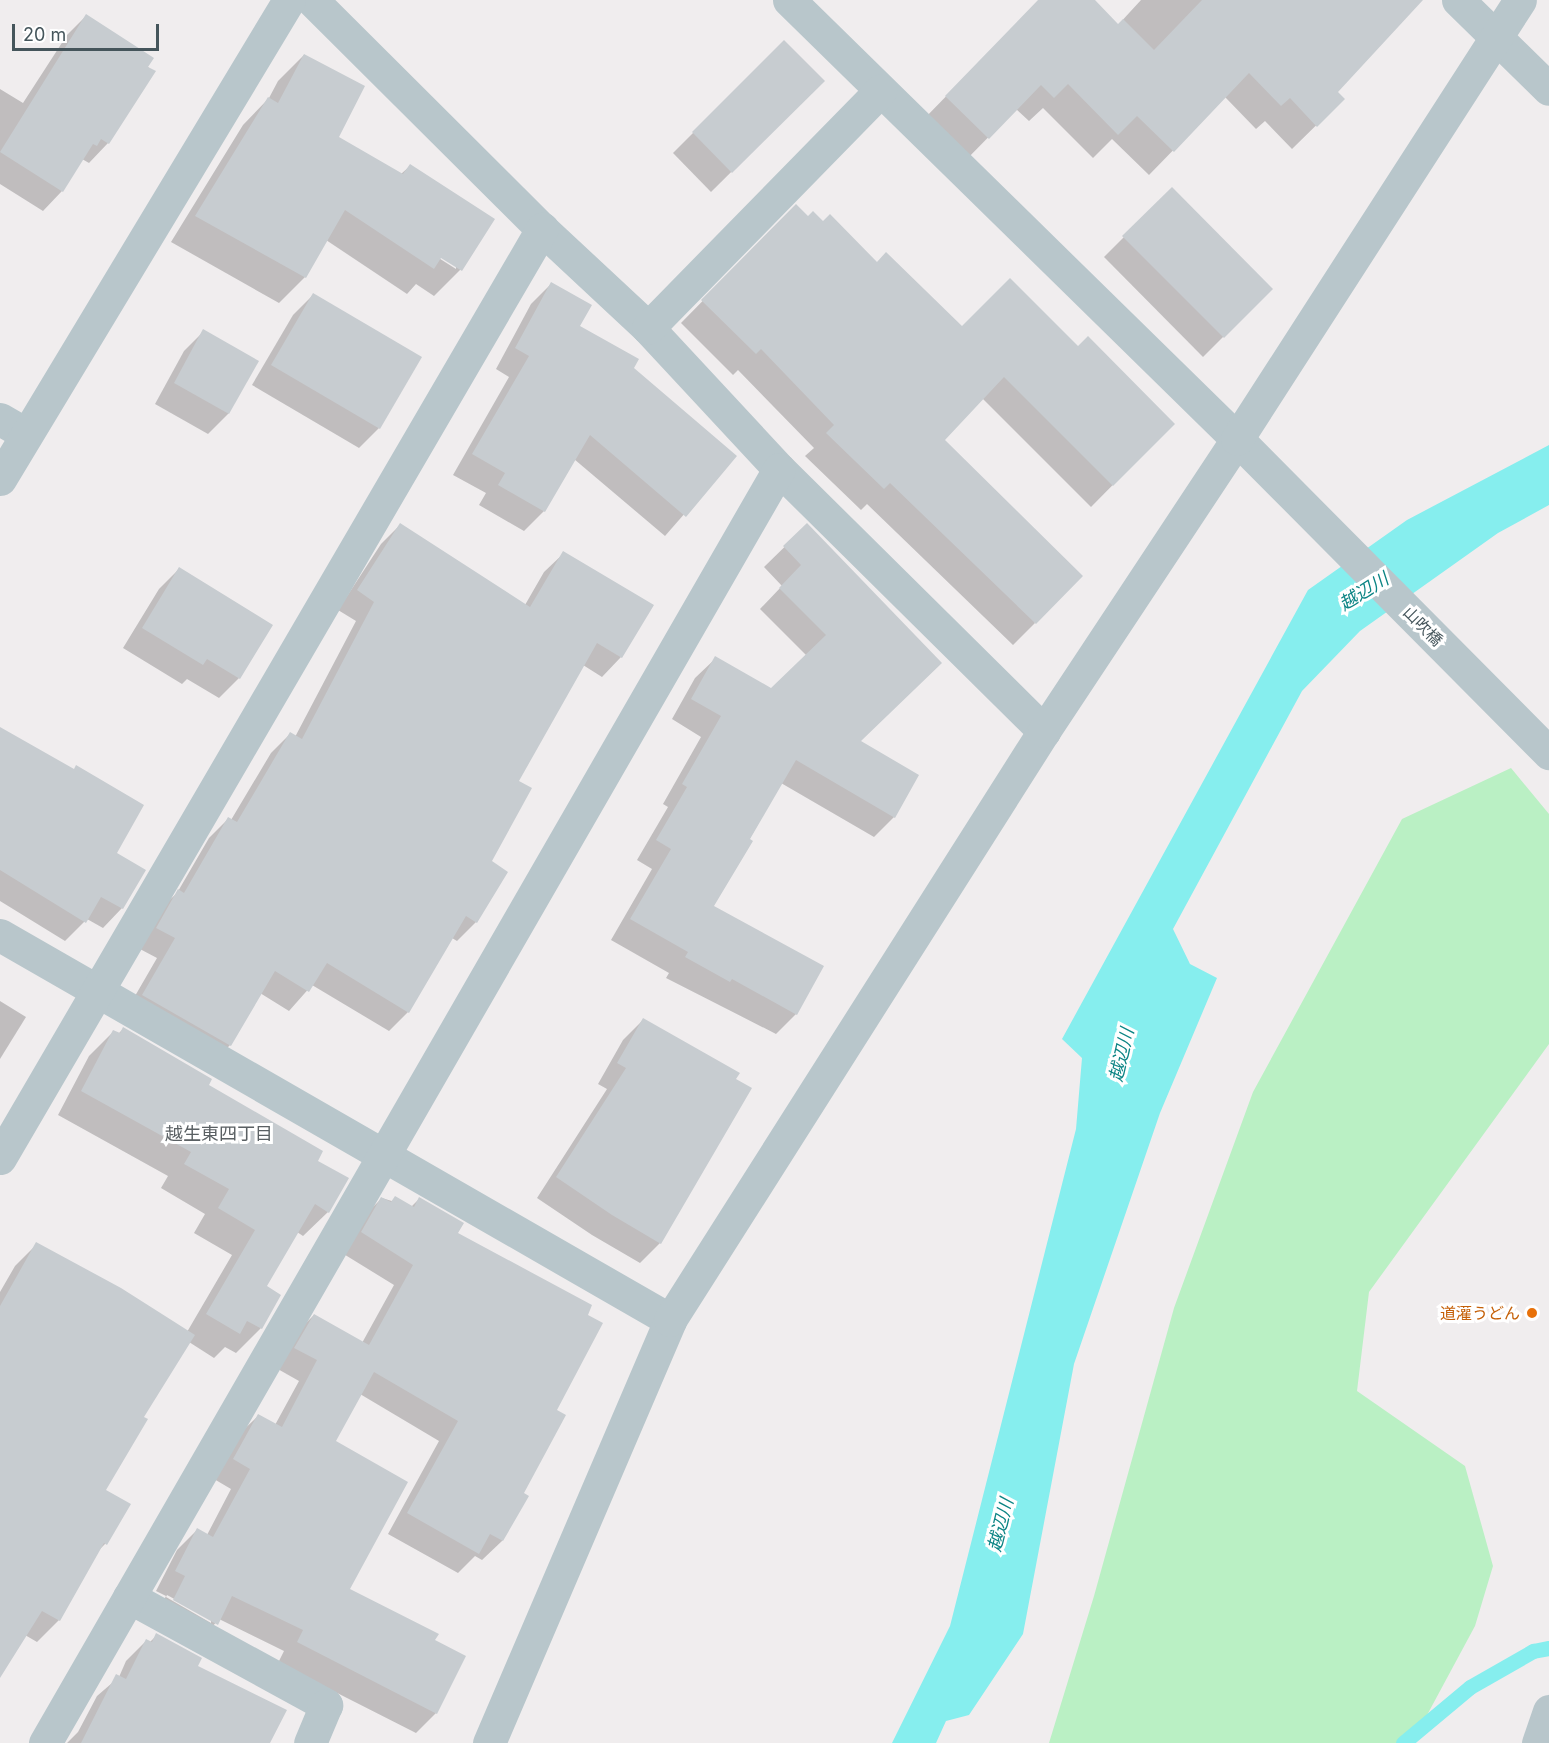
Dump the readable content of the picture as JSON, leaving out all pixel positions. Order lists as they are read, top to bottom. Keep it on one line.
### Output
{"streets":{"street":["山吹橋"]},"districts":["越生東四丁目"],"water":["越辺川"],"places":["道灌うどん"],"scale_bar":"20 m"}
